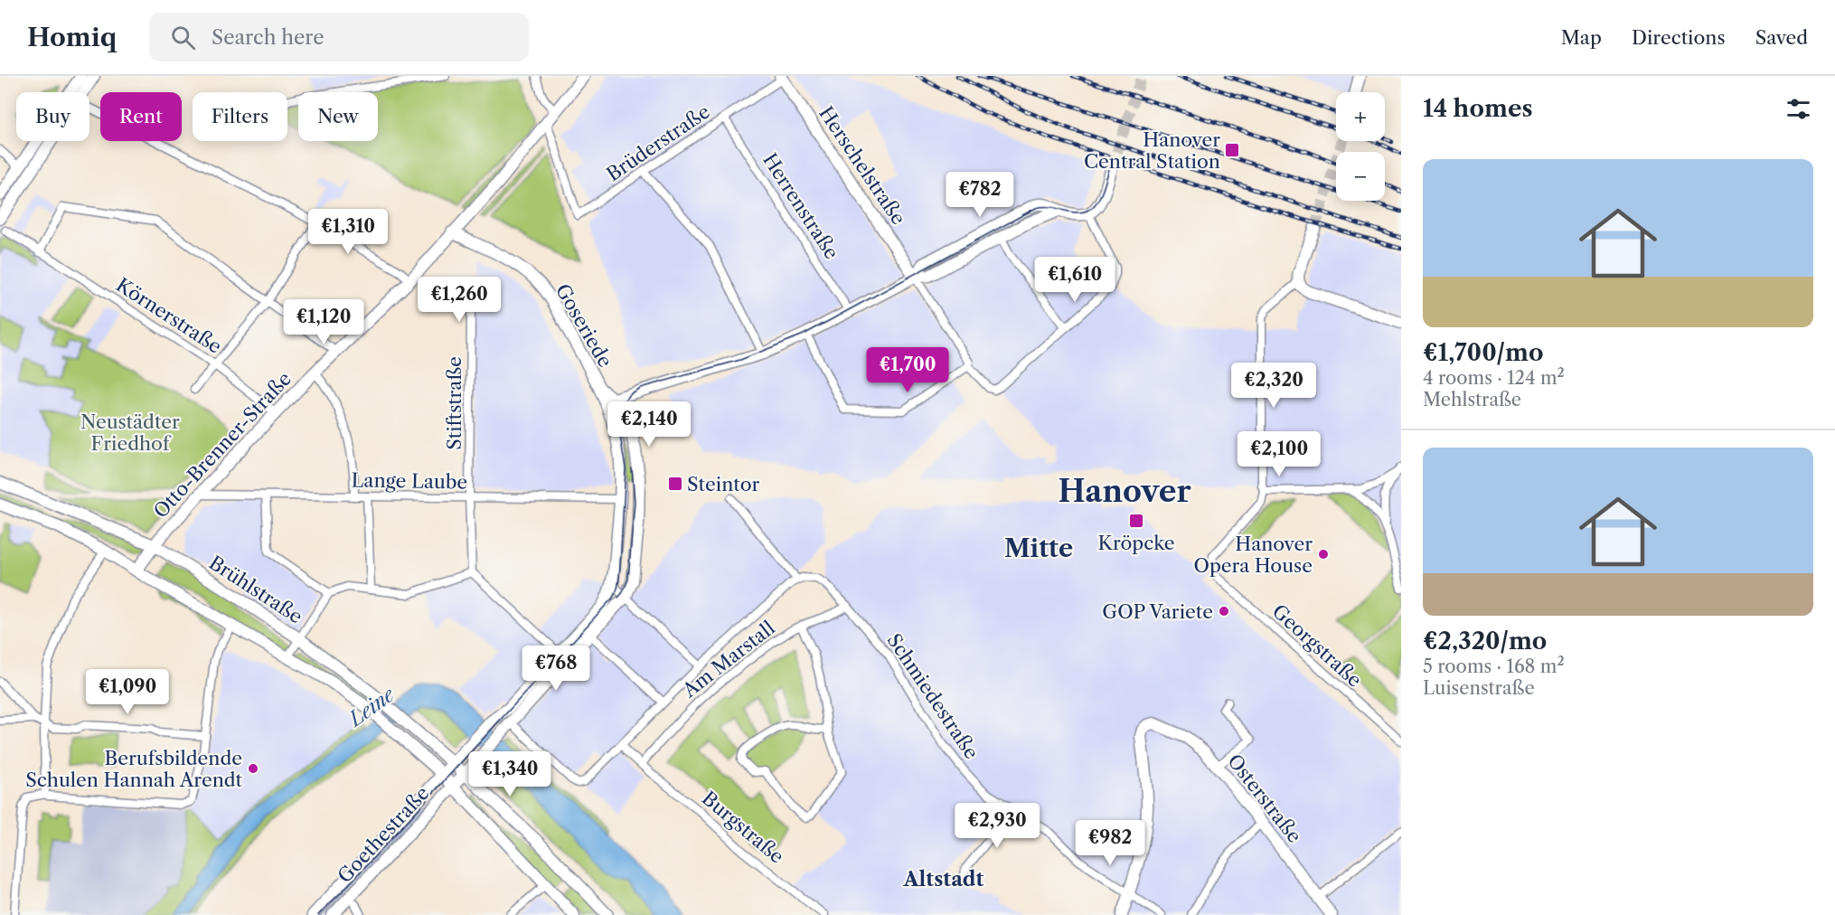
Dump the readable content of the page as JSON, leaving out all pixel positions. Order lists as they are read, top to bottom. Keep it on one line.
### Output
{"streets":{"street":["Brüderstraße","Herschelstraße","Herrenstraße","Körnerstraße","Goseriede","Stiftstraße","Otto-Brenner-Straße","Lange Laube","Brühlstraße","Georgstraße","Am Marstall","Schmiedestraße","Osterstraße","Burgstraße","Goethestraße"]},"crossings":[["Brüderstraße","Herschelstraße"],["Brüderstraße","Herrenstraße"],["Brüderstraße","Otto-Brenner-Straße"],["Körnerstraße","Otto-Brenner-Straße"],["Goseriede","Otto-Brenner-Straße"],["Goseriede","Lange Laube"],["Goseriede","Goethestraße"],["Stiftstraße","Lange Laube"],["Otto-Brenner-Straße","Lange Laube"],["Otto-Brenner-Straße","Brühlstraße"],["Brühlstraße","Goethestraße"],["Am Marstall","Schmiedestraße"],["Am Marstall","Burgstraße"],["Am Marstall","Goethestraße"],["Schmiedestraße","Osterstraße"]],"districts":["Hanover","Mitte","Altstadt"],"water":["Leine"],"parks":["Neustädter Friedhof"],"places":{"transit":["Hanover Central Station","Steintor","Kröpcke"],"other":["Hanover Opera House","GOP Variete","Berufsbildende Schulen Hannah Arendt"]},"page":{"header":"Homiq","search":"Search here","nav":["Map","Directions","Saved"],"heading":"14 homes","map_buttons":["+","−"],"chip":["Buy","Rent","Filters","New"],"list":[{"name":"€1,700/mo","note":"4 rooms · 124 m² · Mehlstraße"},{"name":"€2,320/mo","note":"5 rooms · 168 m² · Luisenstraße"}],"price":["€782","€1,310","€1,610","€1,260","€1,120","€1,700","€2,320","€2,140","€2,100","€768","€1,090","€1,340","€2,930","€982"]}}
